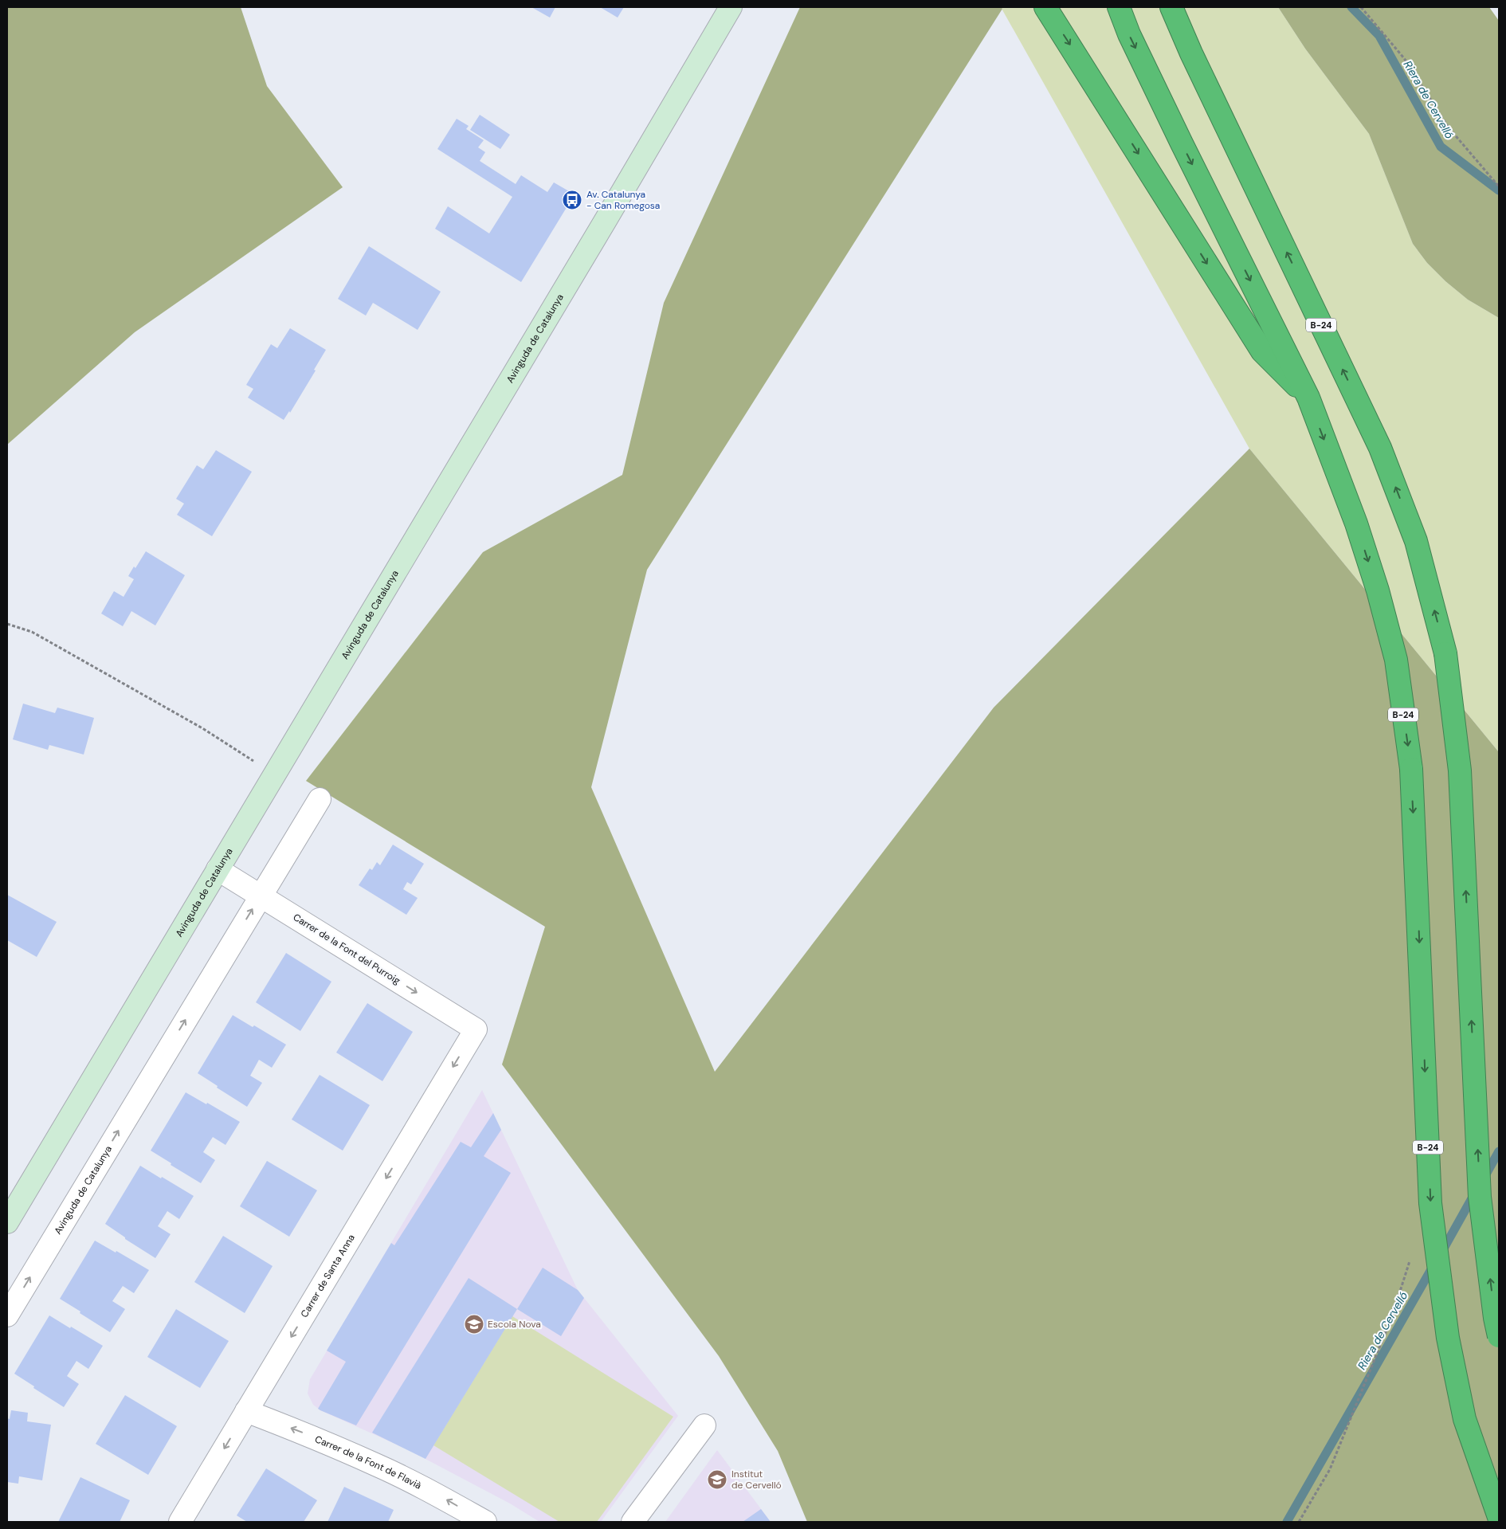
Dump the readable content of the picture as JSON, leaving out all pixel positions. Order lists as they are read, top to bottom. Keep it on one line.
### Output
{"streets":{"highway":["B-24"],"street":["Avinguda de Catalunya","Carrer de la Font del Purroig","Carrer de Santa Anna","Carrer de la Font de Flavià"]},"crossings":[["Avinguda de Catalunya","Carrer de la Font del Purroig"],["Carrer de la Font del Purroig","Carrer de Santa Anna"],["Carrer de Santa Anna","Carrer de la Font de Flavià"]],"one_way":["Carrer de la Font del Purroig","Carrer de Santa Anna","Carrer de la Font de Flavià"],"water":["Riera de Cervelló"],"places":{"bus stop":["Av. Catalunya - Can Romegosa"],"school or university":["Escola Nova","Institut de Cervelló"]}}
